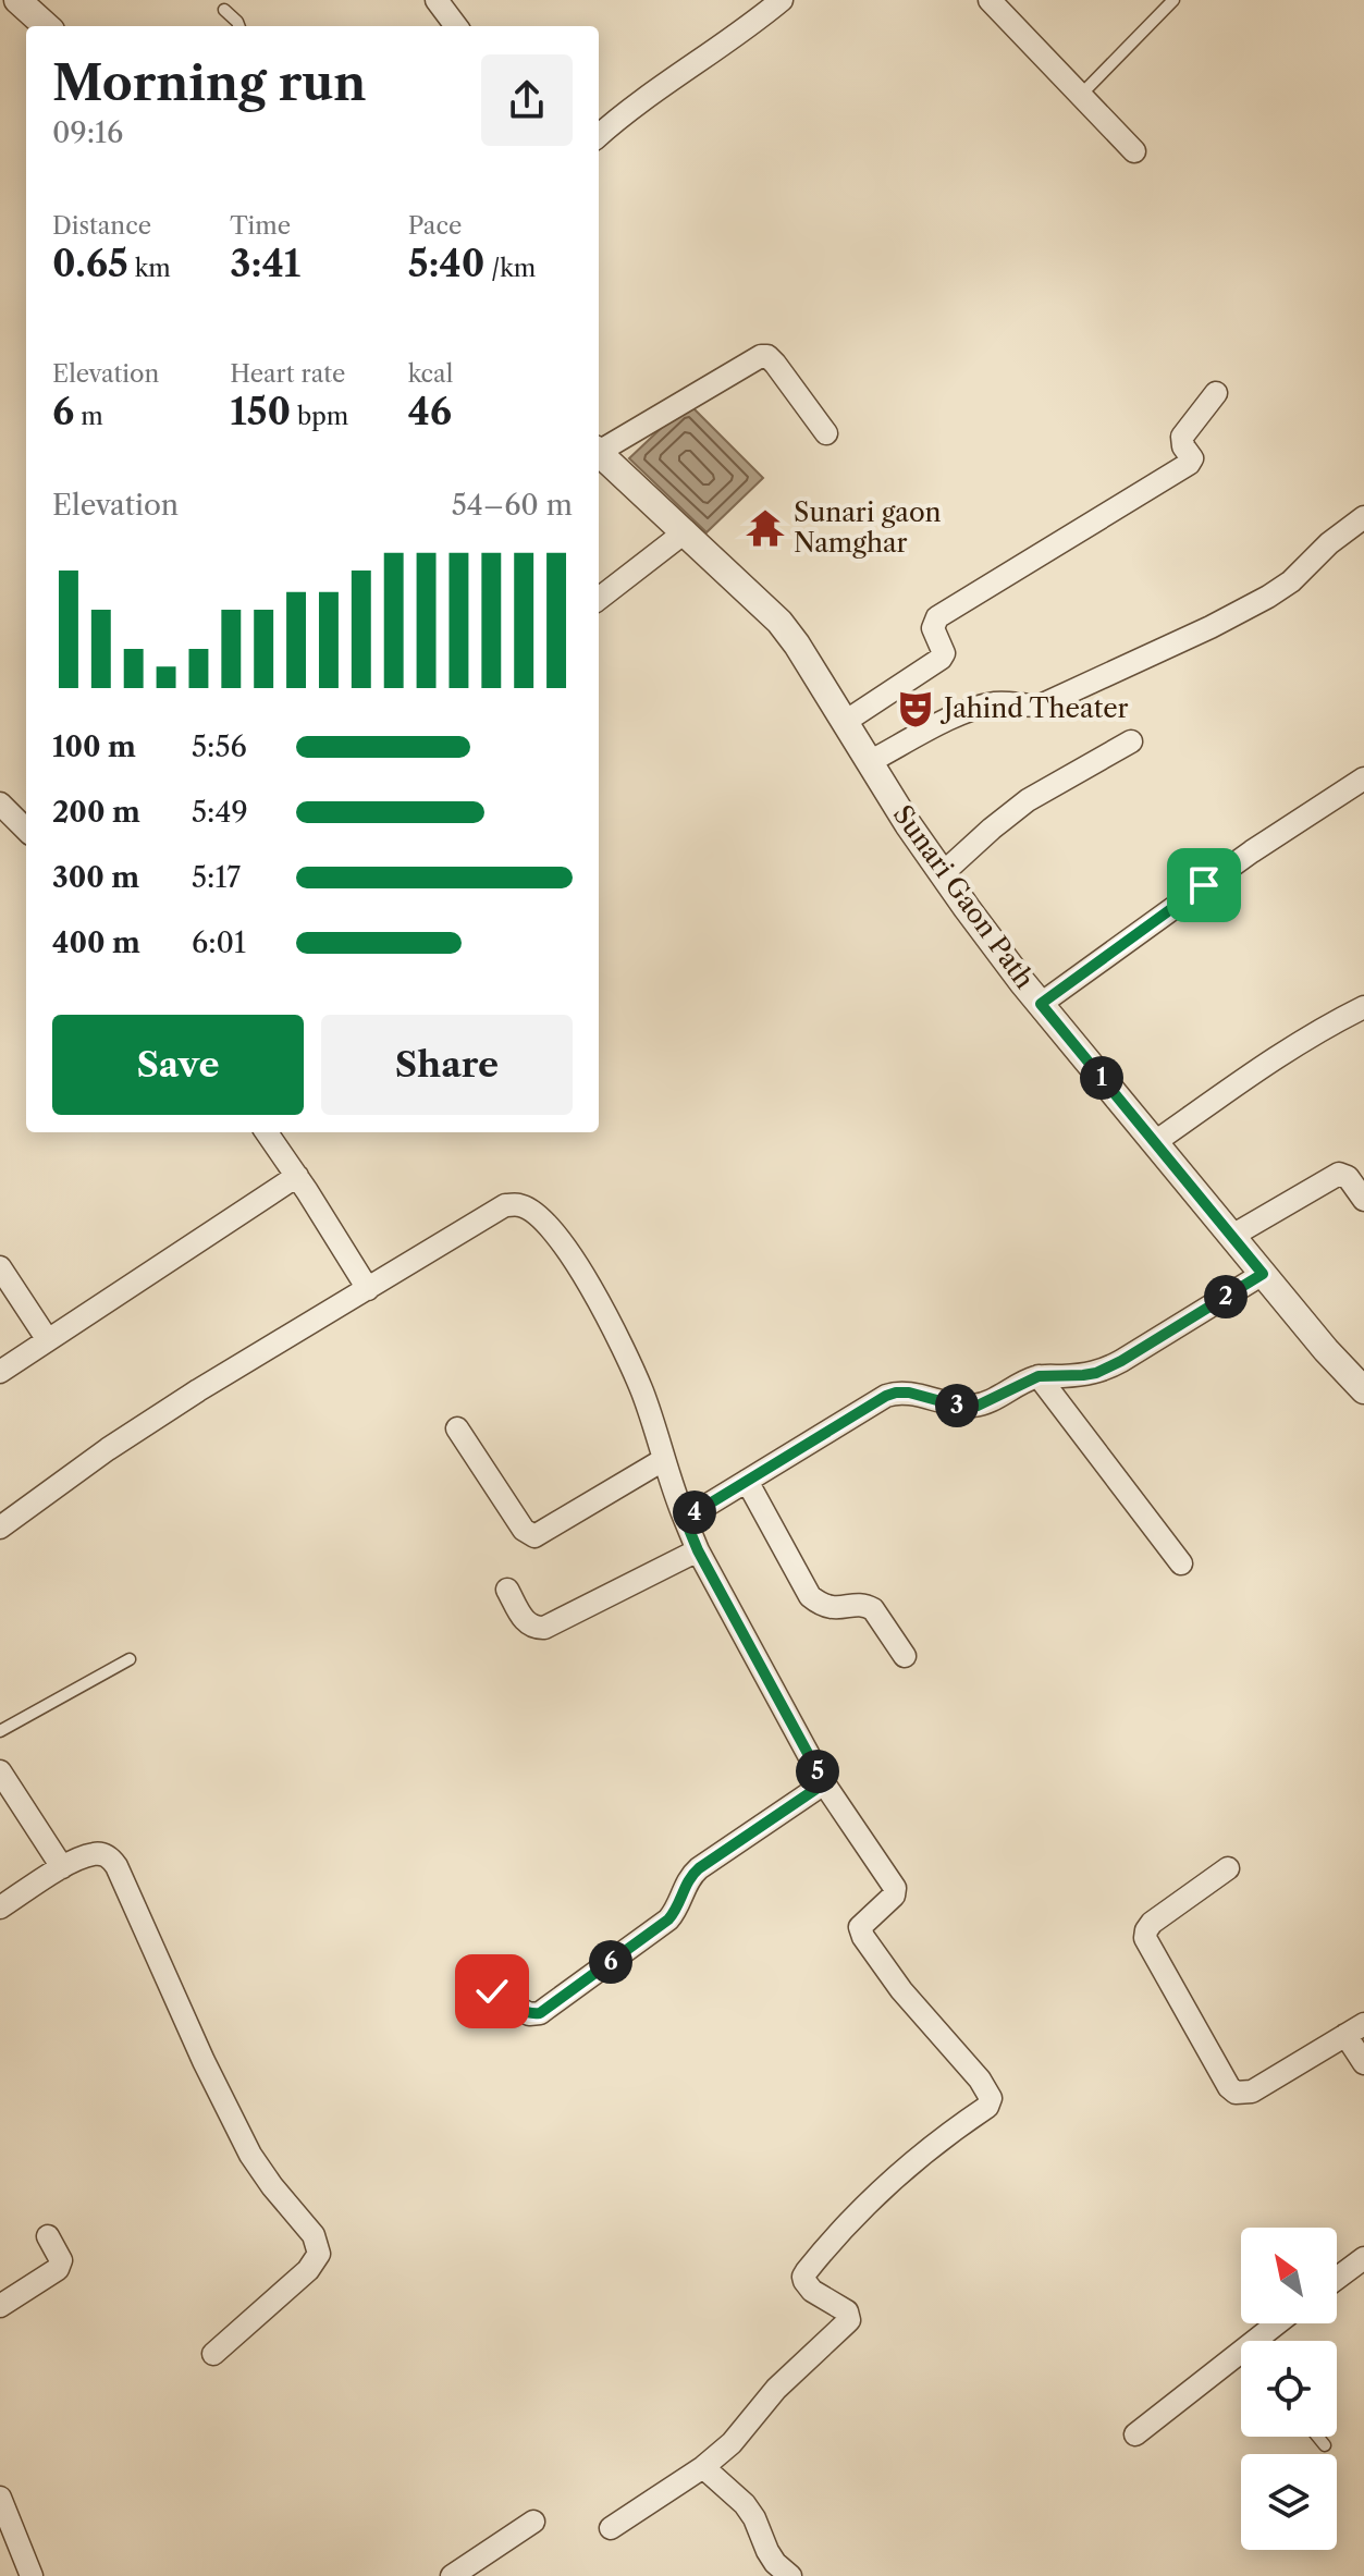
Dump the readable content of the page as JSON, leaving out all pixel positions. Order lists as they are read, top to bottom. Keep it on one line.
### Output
{"streets":{"street":["Sunari Gaon Path"]},"places":{"temple":["Sunari gaon Namghar"],"theatre":["Jahind Theater"]},"north":"top left","page":{"heading":["Morning run","09:16"],"stats":[["Distance","0.65 km"],["Time","3:41"],["Pace","5:40 /km"],["Elevation","6 m"],["Heart rate","150 bpm"],["kcal","46"]],"chart":["Elevation","54–60 m"],"list":[{"name":"100 m","note":"5:56"},{"name":"200 m","note":"5:49"},{"name":"300 m","note":"5:17"},{"name":"400 m","note":"6:01"}],"buttons":["Save","Share"],"pins":["1","2","3","4","5","6"]}}
